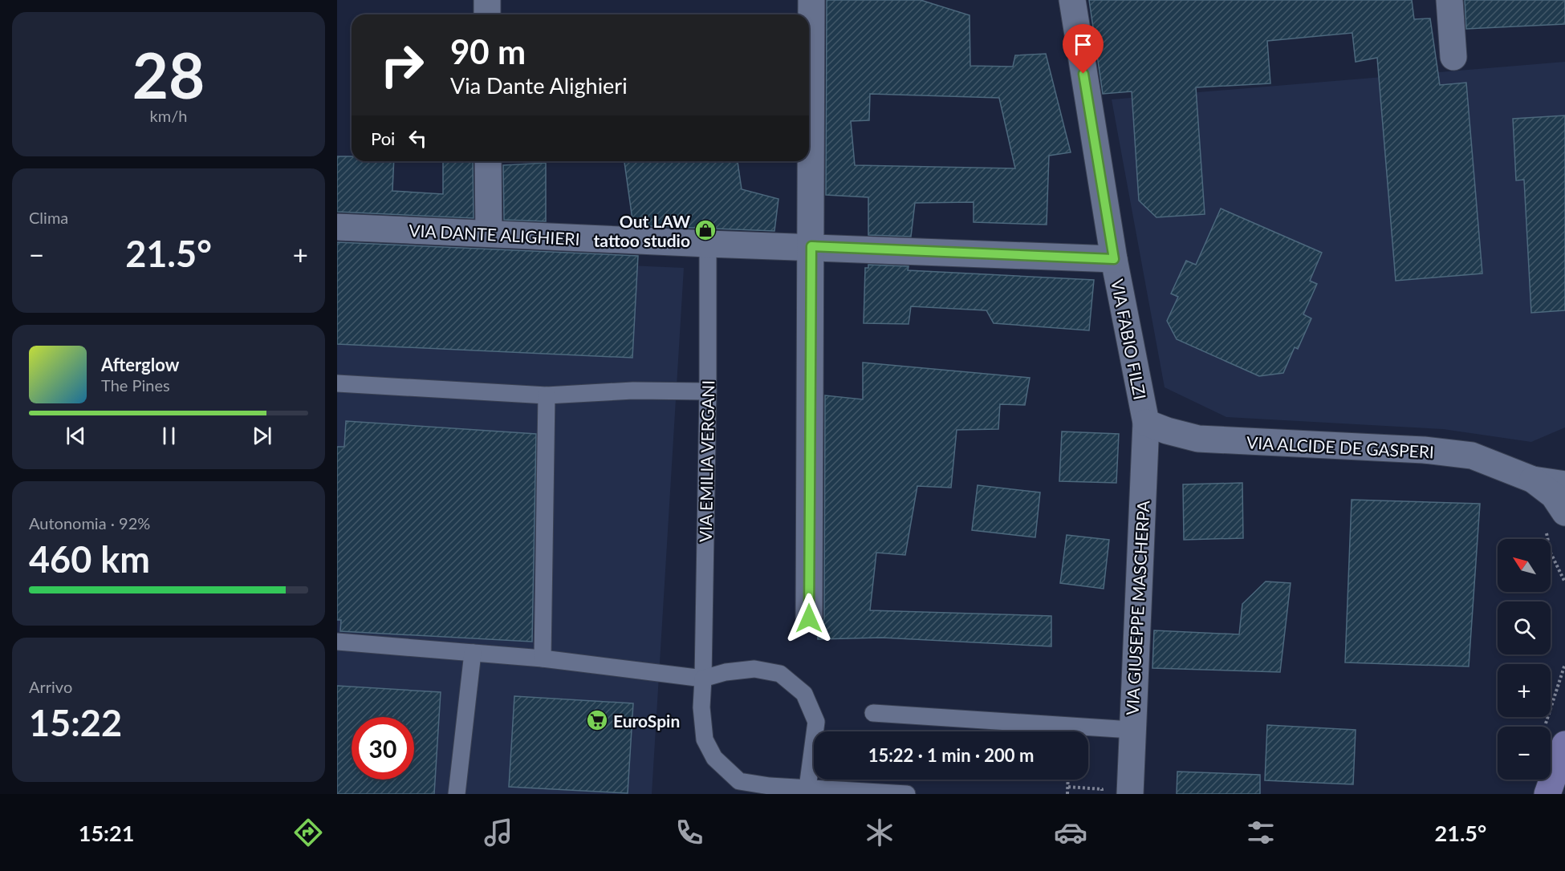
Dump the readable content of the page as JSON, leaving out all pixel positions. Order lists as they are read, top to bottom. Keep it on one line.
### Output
{"streets":{"street":["VIA DANTE ALIGHIERI","VIA FABIO FILZI","VIA ALCIDE DE GASPERI","VIA GIUSEPPE MASCHERPA"],"lane":["VIA EMILIA VERGANI"]},"crossings":[["VIA DANTE ALIGHIERI","VIA FABIO FILZI"],["VIA DANTE ALIGHIERI","VIA EMILIA VERGANI"],["VIA FABIO FILZI","VIA ALCIDE DE GASPERI"],["VIA FABIO FILZI","VIA GIUSEPPE MASCHERPA"],["VIA ALCIDE DE GASPERI","VIA GIUSEPPE MASCHERPA"]],"places":{"shop":["Out LAW tattoo studio"],"supermarket":["EuroSpin"]},"north":"top left","page":{"tile":[["28","km/h"],"Clima",["Autonomia · 92%","460 km"],["Arrivo","15:22"]],"turn":["90 m","Via Dante Alighieri"],"then":"Poi","heat":["−","21.5°","+"],"song":["Afterglow","The Pines"],"map_buttons":["+","−"],"limit":"30","trip":"15:22 · 1 min · 200 m","tabs":["15:21","21.5°"]}}
